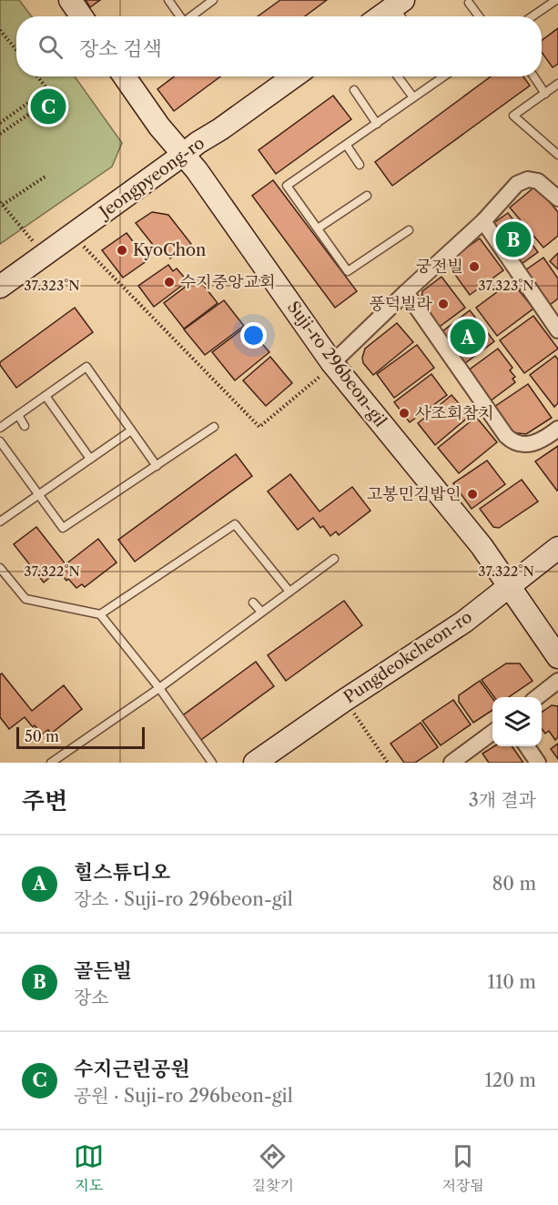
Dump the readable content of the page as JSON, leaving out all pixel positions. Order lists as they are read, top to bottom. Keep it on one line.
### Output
{"streets":{"street":["Jeongpyeong-ro","Suji-ro 296beon-gil","Pungdeokcheon-ro"]},"crossings":[["Jeongpyeong-ro","Suji-ro 296beon-gil"],["Suji-ro 296beon-gil","Pungdeokcheon-ro"]],"places":["KyoChon","궁전빌","수지중앙교회","풍덕빌라","사조회참치","고봉민김밥인"],"scale_bar":"50 m","page":{"search":"장소 검색","pins":["C","B","A"],"scale":"50 m","heading":["주변","3개 결과"],"list":[{"mark":"A","name":"힐스튜디오","note":"장소 · Suji-ro 296beon-gil","value":"80 m"},{"mark":"B","name":"골든빌","note":"장소","value":"110 m"},{"mark":"C","name":"수지근린공원","note":"공원 · Suji-ro 296beon-gil","value":"120 m"}],"nav":["지도","길찾기","저장됨"]},"coordinates":["37.323°N","37.322°N"]}
